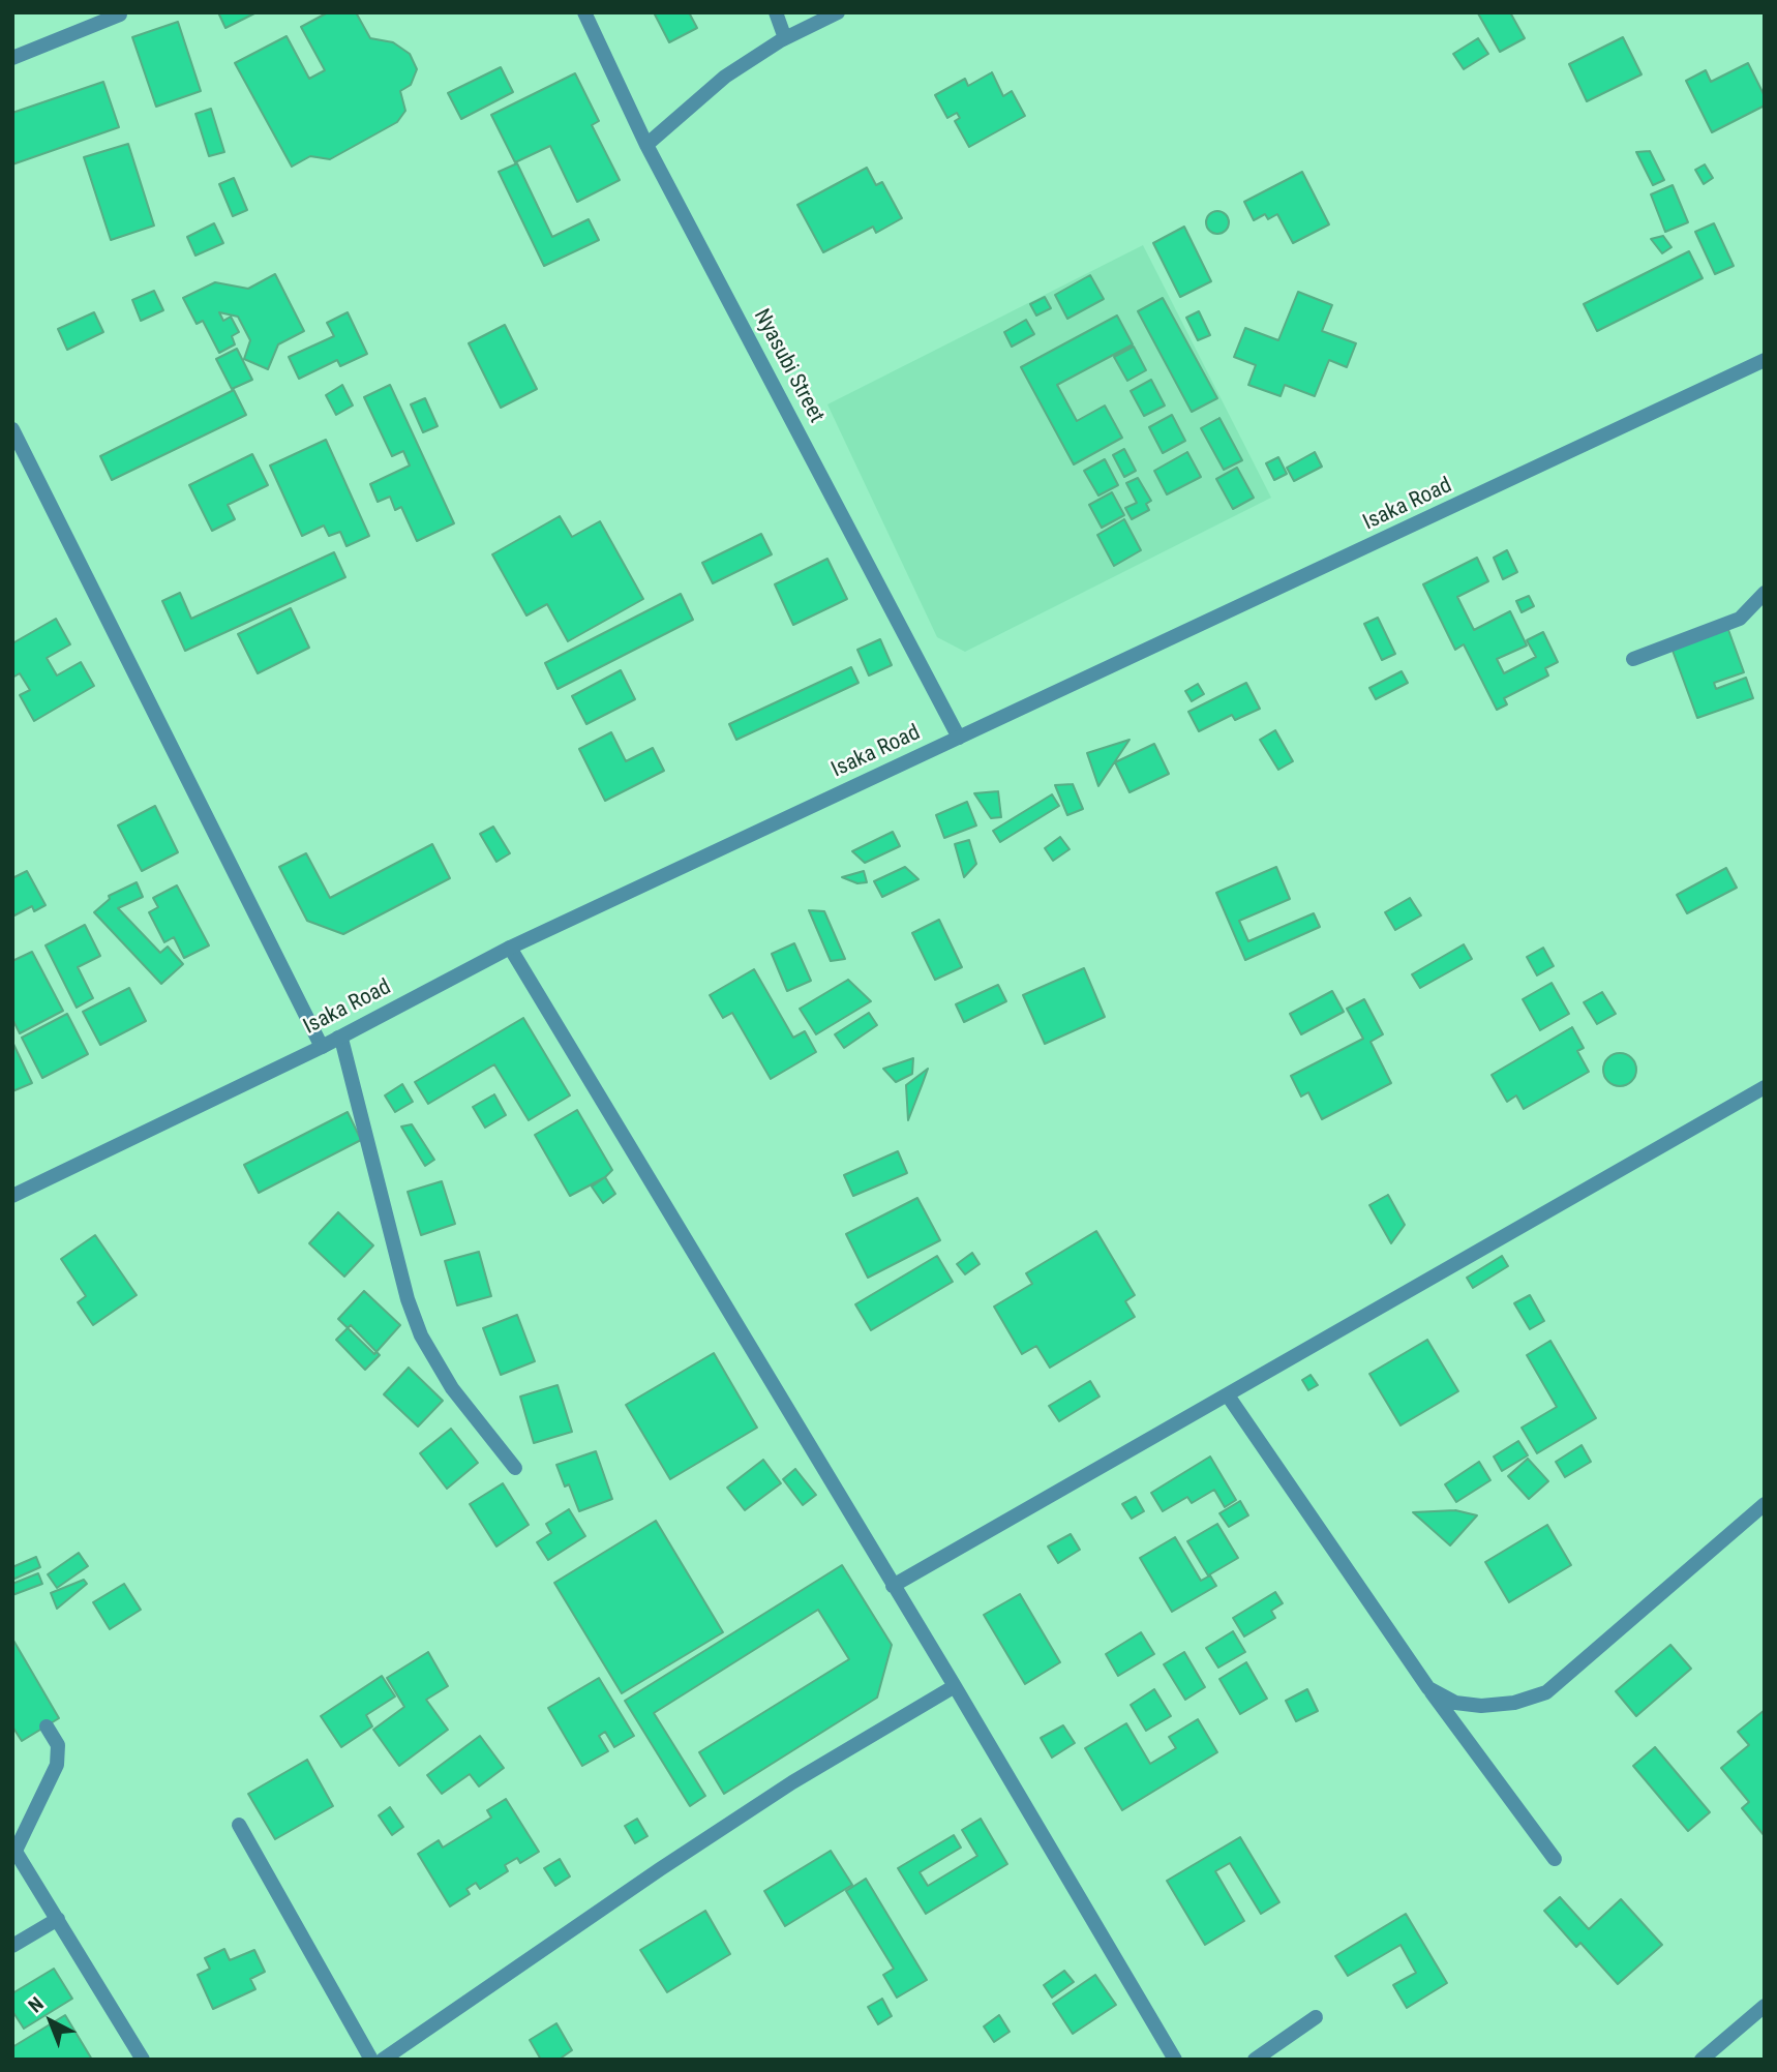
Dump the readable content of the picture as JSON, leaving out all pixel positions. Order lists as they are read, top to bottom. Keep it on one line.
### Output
{"streets":{"street":["Nyasubi Street","Isaka Road"]},"crossings":[["Nyasubi Street","Isaka Road"]],"north":"top left"}
